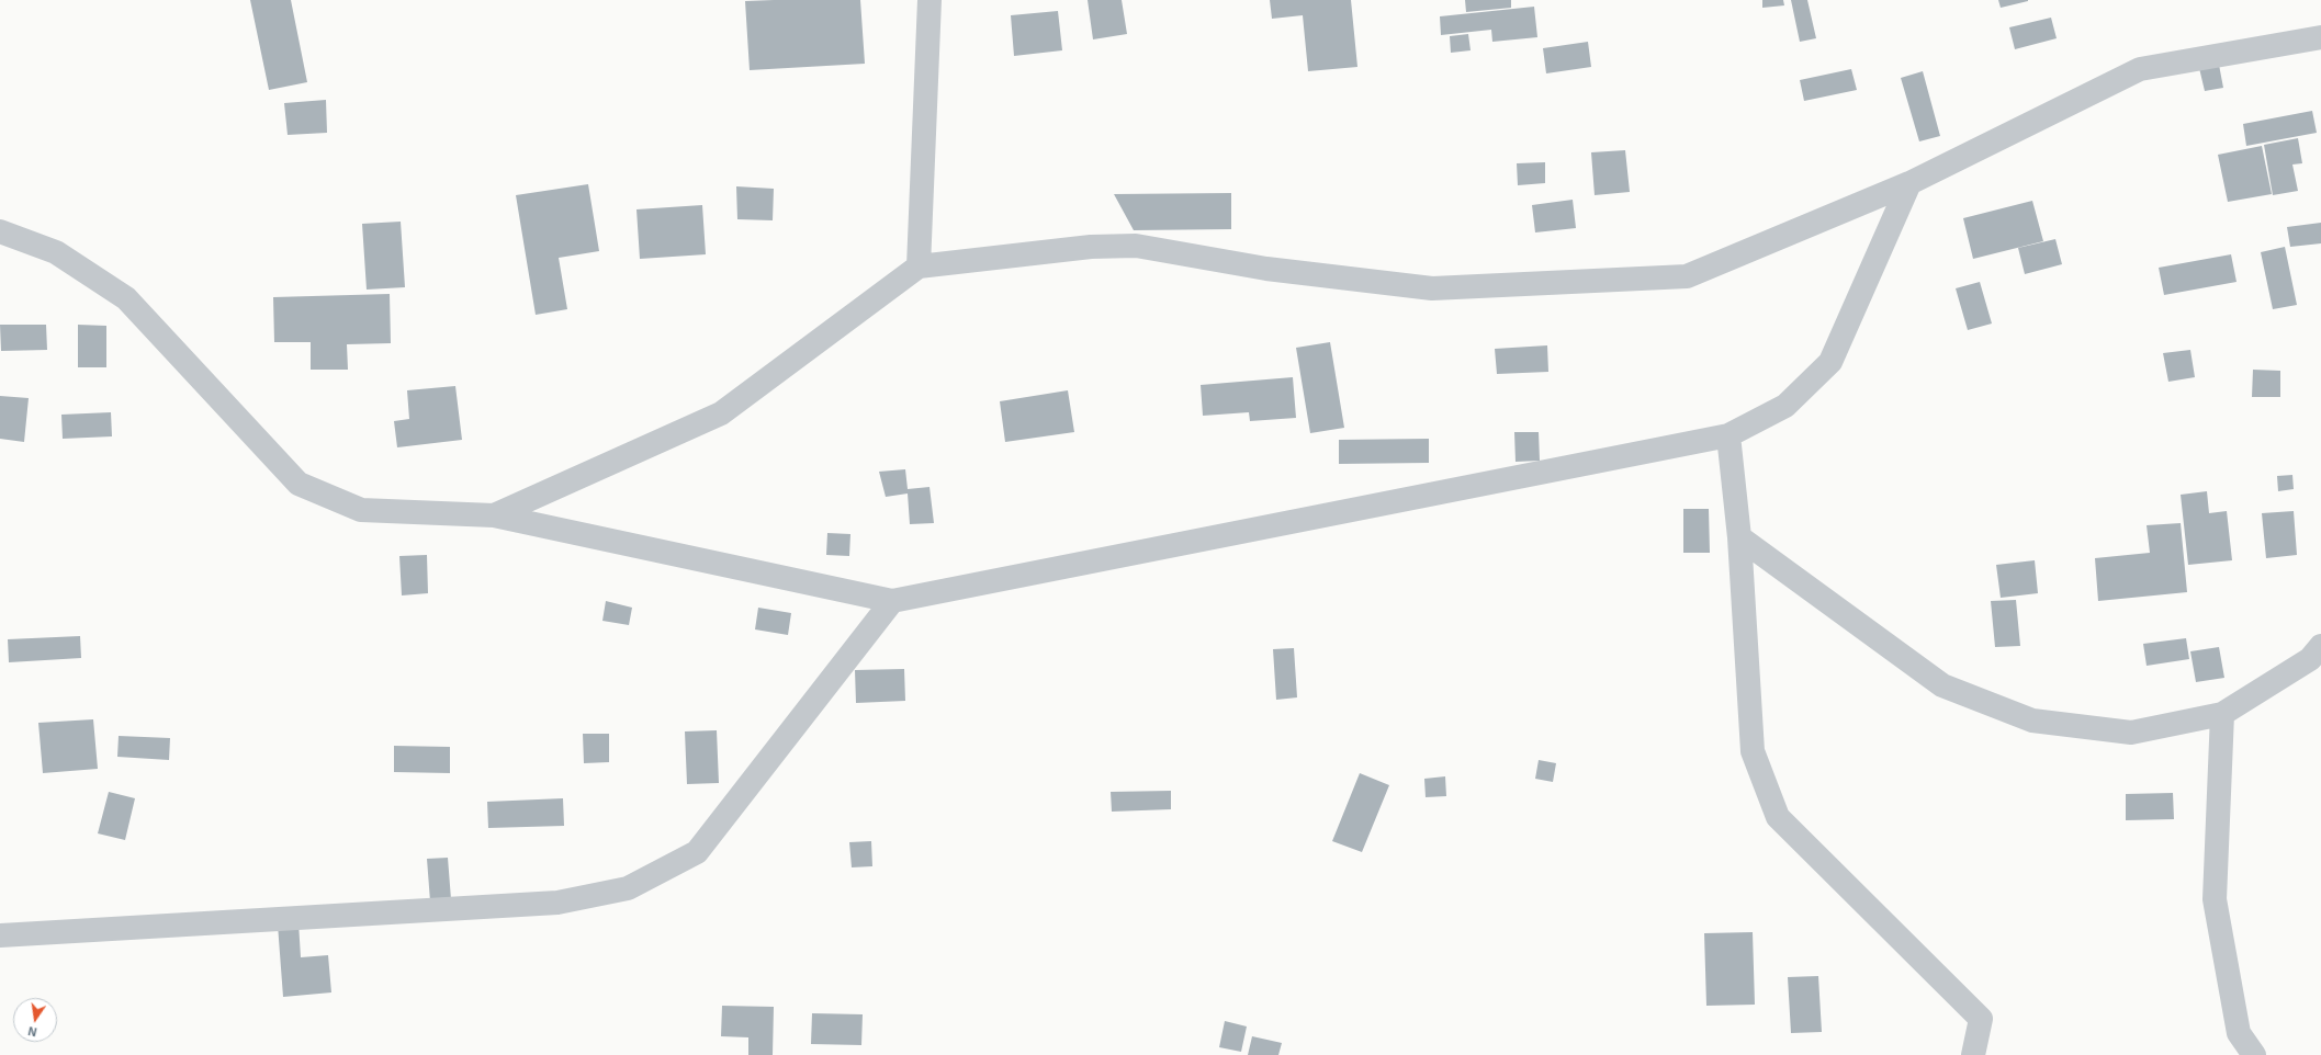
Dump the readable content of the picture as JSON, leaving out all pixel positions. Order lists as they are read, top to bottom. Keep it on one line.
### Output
{"north":"bottom"}
